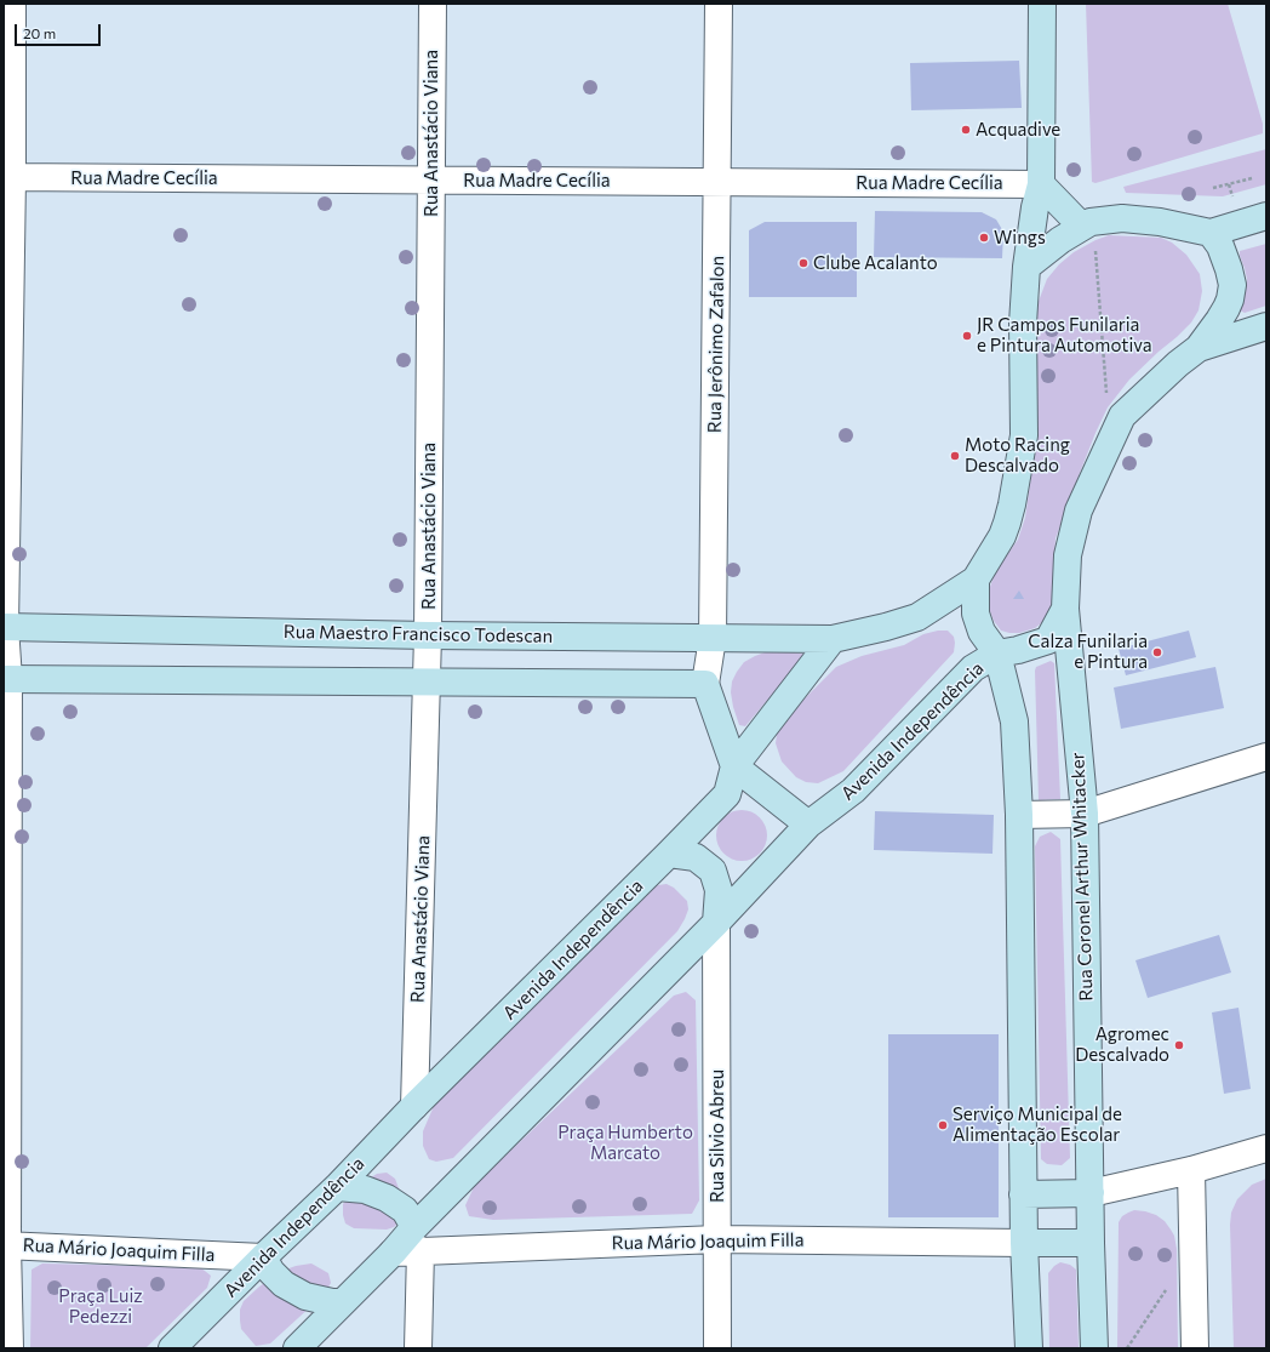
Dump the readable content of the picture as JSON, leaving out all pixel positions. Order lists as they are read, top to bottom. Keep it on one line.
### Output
{"streets":{"main road":["Rua Maestro Francisco Todescan","Avenida Independência","Rua Coronel Arthur Whitacker"],"street":["Rua Anastácio Viana","Rua Madre Cecília","Rua Jerônimo Zafalon","Rua Silvio Abreu","Rua Mário Joaquim Filla"]},"crossings":[["Rua Anastácio Viana","Rua Madre Cecília"],["Rua Anastácio Viana","Rua Maestro Francisco Todescan"],["Rua Anastácio Viana","Avenida Independência"],["Rua Madre Cecília","Rua Jerônimo Zafalon"],["Rua Jerônimo Zafalon","Rua Maestro Francisco Todescan"],["Rua Maestro Francisco Todescan","Avenida Independência"],["Avenida Independência","Rua Coronel Arthur Whitacker"],["Avenida Independência","Rua Silvio Abreu"],["Avenida Independência","Rua Mário Joaquim Filla"],["Rua Silvio Abreu","Rua Mário Joaquim Filla"]],"parks":["Praça Humberto Marcato","Praça Luiz Pedezzi"],"places":["Acquadive","Wings","Clube Acalanto","JR Campos Funilaria e Pintura Automotiva","Moto Racing Descalvado","Calza Funilaria e Pintura","Agromec Descalvado","Serviço Municipal de Alimentação Escolar"],"scale_bar":"20 m"}
